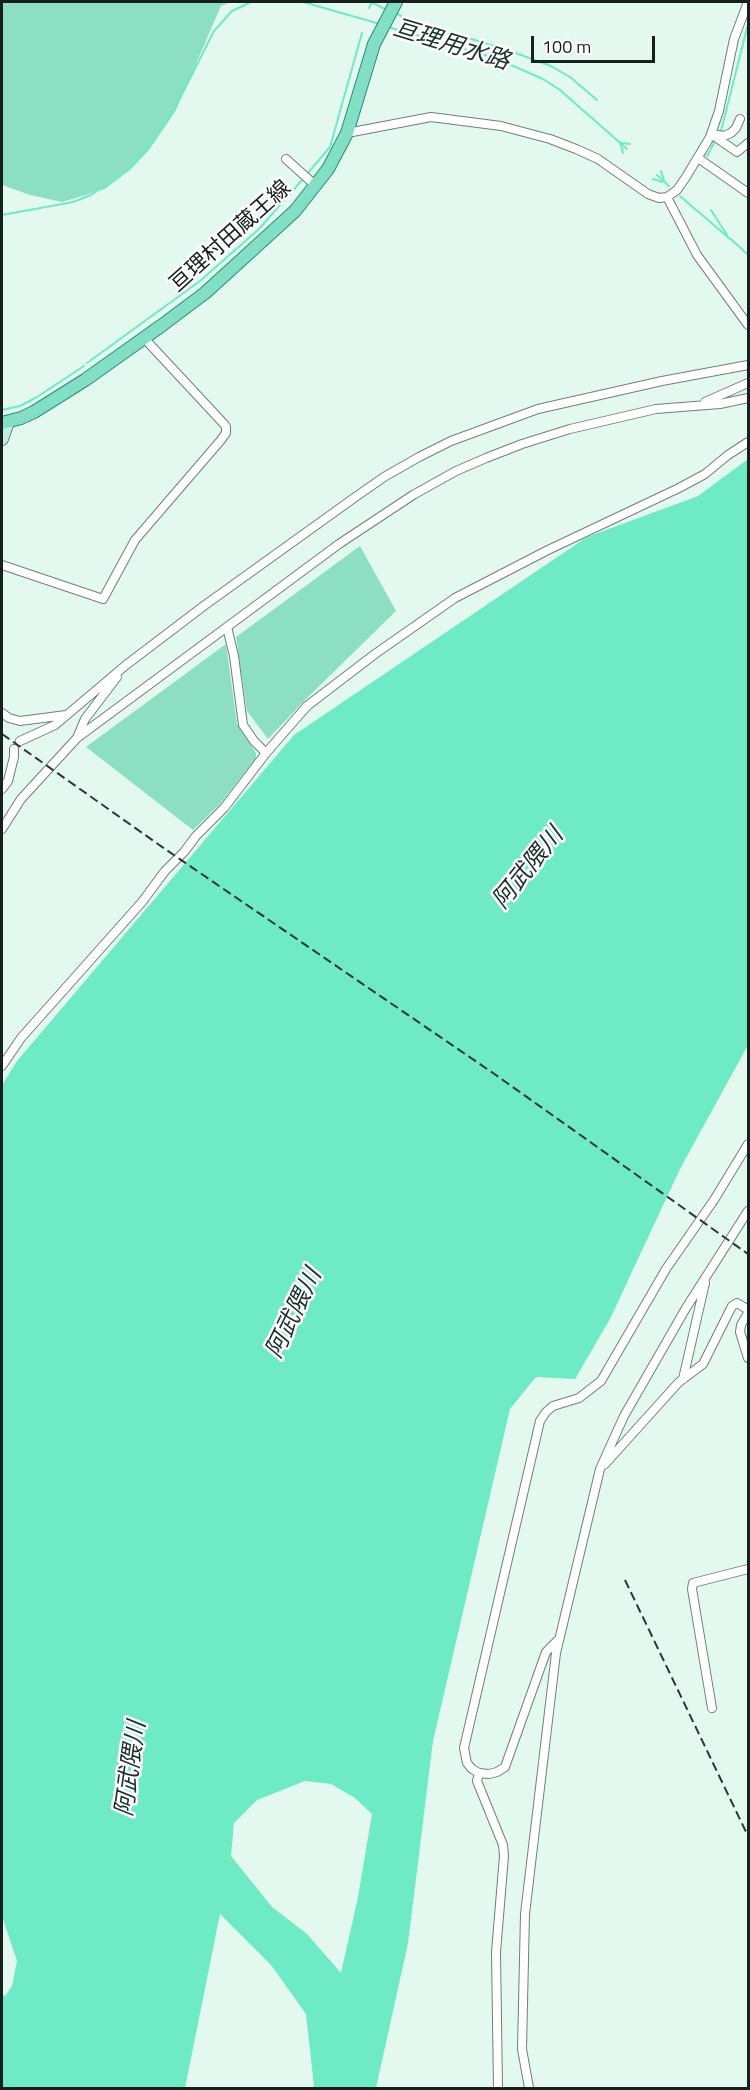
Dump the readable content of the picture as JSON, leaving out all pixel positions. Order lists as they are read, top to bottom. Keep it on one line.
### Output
{"streets":{"main road":["亘理村田蔵王線"]},"water":["亘理用水路","阿武隈川"],"scale_bar":"100 m"}
